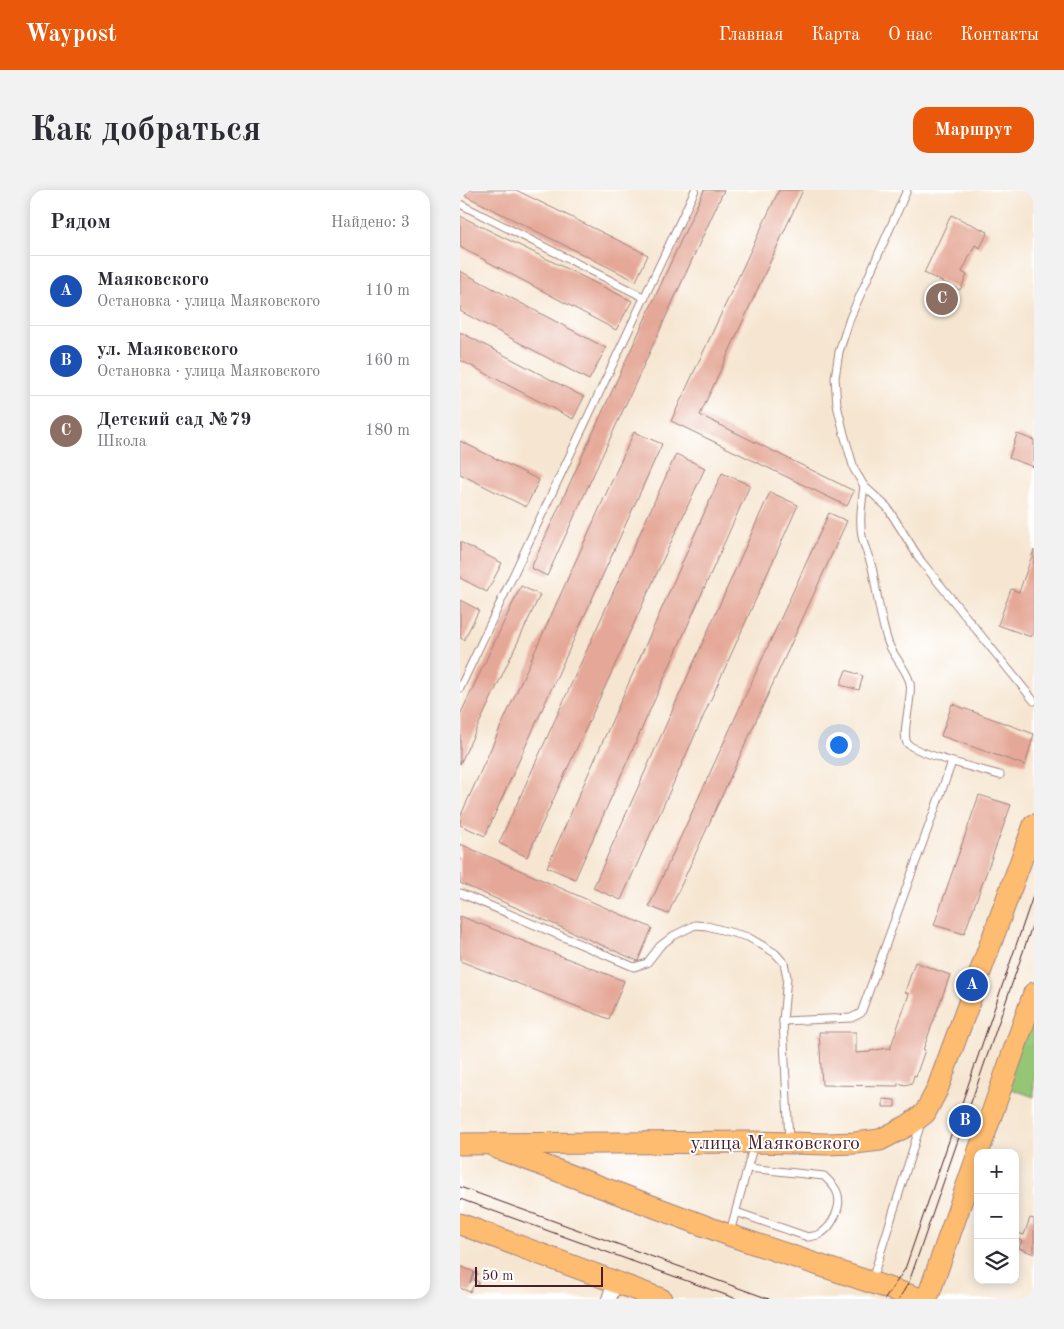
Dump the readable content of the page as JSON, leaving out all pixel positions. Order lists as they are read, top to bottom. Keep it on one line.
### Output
{"streets":{"main road":["улица Маяковского"]},"scale_bar":"50 m","page":{"header":"Waypost","nav":["Главная","Карта","О нас","Контакты"],"buttons":"Маршрут","title":"Как добраться","heading":["Рядом","Найдено: 3"],"list":[{"mark":"A","name":"Маяковского","note":"Остановка · улица Маяковского","value":"110 m"},{"mark":"B","name":"ул. Маяковского","note":"Остановка · улица Маяковского","value":"160 m"},{"mark":"C","name":"Детский сад №79","note":"Школа","value":"180 m"}],"pins":["C","A","B"],"map_buttons":["+","−"],"scale":"50 m"}}
